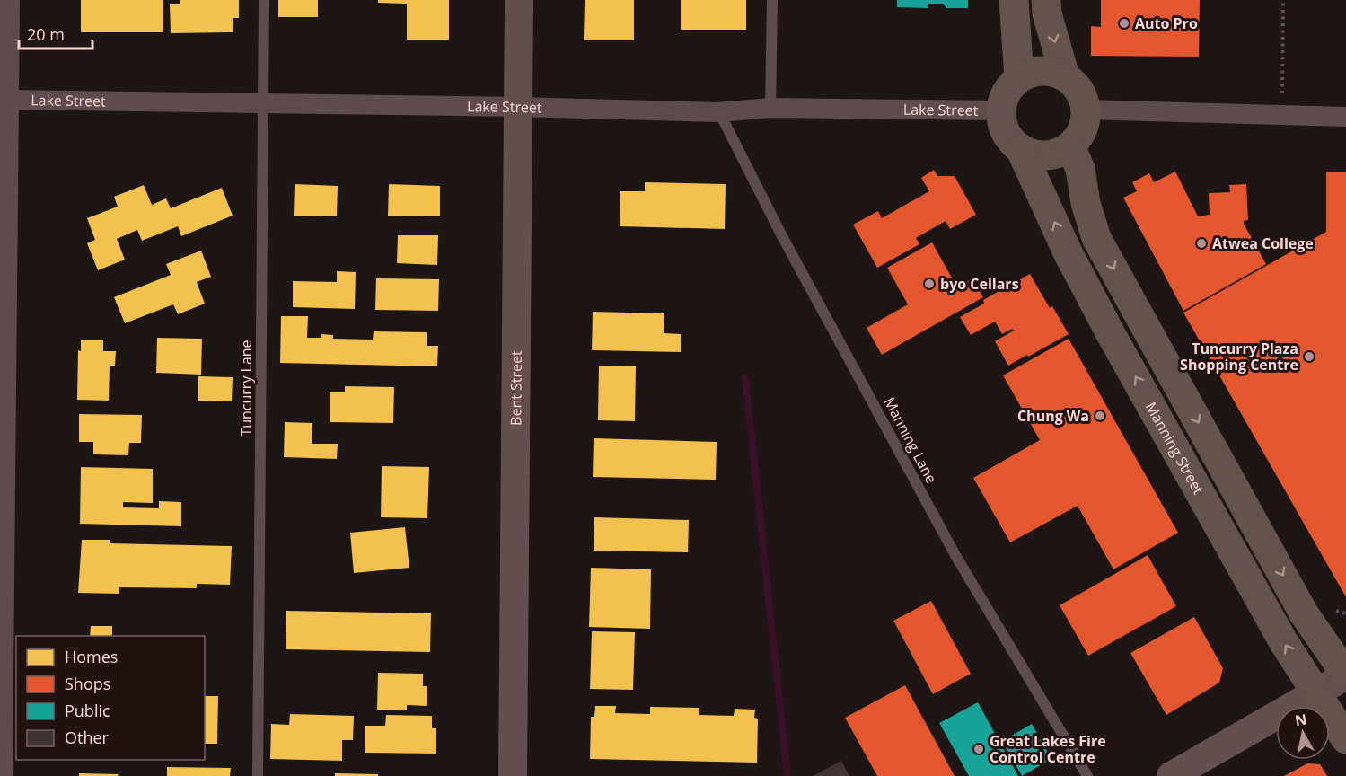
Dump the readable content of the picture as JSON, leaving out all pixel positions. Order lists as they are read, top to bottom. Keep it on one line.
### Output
{"streets":{"main road":["Manning Street"],"street":["Lake Street","Bent Street"],"lane":["Tuncurry Lane","Manning Lane"]},"crossings":[["Lake Street","Tuncurry Lane"],["Lake Street","Bent Street"],["Lake Street","Manning Lane"],["Lake Street","Manning Street"]],"places":["Auto Pro","Atwea College","byo Cellars","Tuncurry Plaza Shopping Centre","Chung Wa","Great Lakes Fire Control Centre"],"legend":["Homes","Shops","Public","Other"],"scale_bar":"20 m","north":"top"}
